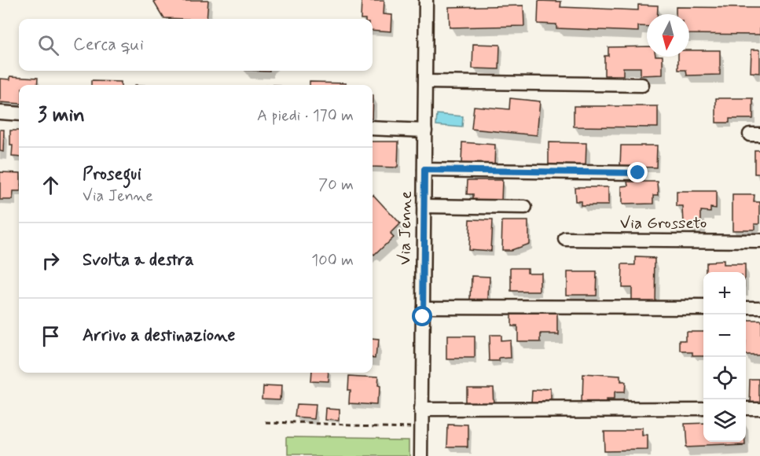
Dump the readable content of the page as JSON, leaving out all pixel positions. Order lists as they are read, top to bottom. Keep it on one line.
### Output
{"streets":{"street":["Via Grosseto","Via Jenne"]},"north":"bottom","page":{"search":"Cerca qui","heading":["3 min","A piedi · 170 m"],"list":[["Prosegui","Via Jenne","70 m"],["Svolta a destra","100 m"],"Arrivo a destinazione"],"map_buttons":["+","−"]}}
